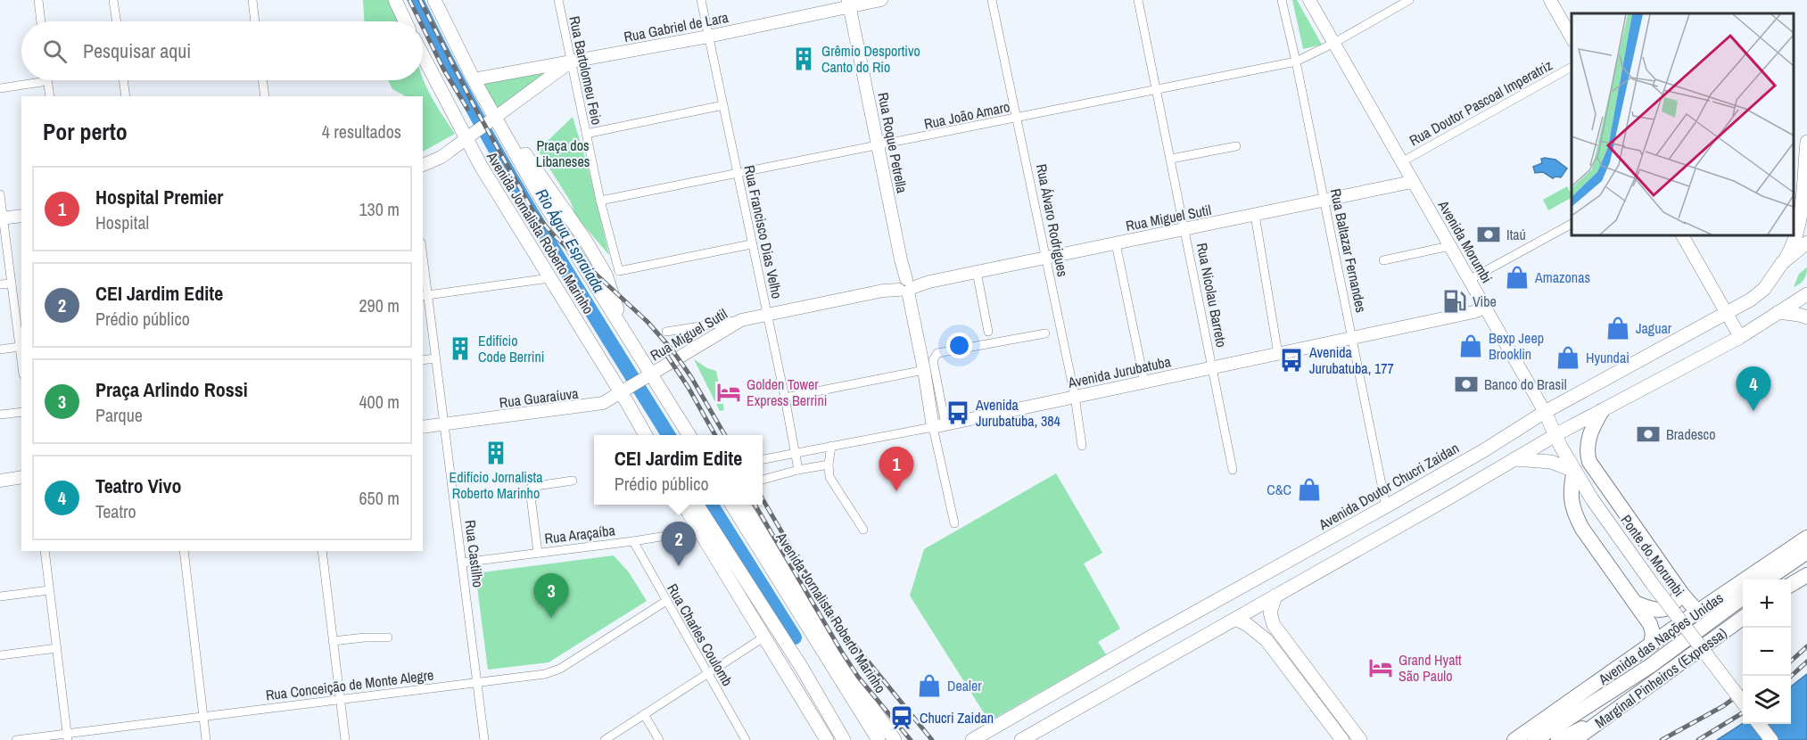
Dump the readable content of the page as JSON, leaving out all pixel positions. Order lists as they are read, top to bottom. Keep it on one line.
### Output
{"streets":{"highway":["Avenida das Nações Unidas","Marginal Pinheiros (Expressa)"],"main road":["Avenida Jornalista Roberto Marinho","Avenida Morumbi","Avenida Doutor Chucri Zaidan","Ponte do Morumbi"],"street":["Rua Gabriel de Lara","Rua Bartolomeu Feio","Rua Doutor Pascoal Imperatriz","Rua João Amaro","Rua Roque Petrella","Rua Miguel Sutil","Rua Álvaro Rodrigues","Rua Francisco Dias Velho","Rua Baltazar Fernandes","Rua Nicolau Barreto","Avenida Jurubatuba","Rua Guaraíuva","Rua Araçaíba","Rua Castilho","Rua Charles Coulomb","Rua Conceição de Monte Alegre"]},"crossings":[["Rua Gabriel de Lara","Rua Bartolomeu Feio"],["Rua Gabriel de Lara","Rua Roque Petrella"],["Rua Gabriel de Lara","Rua Francisco Dias Velho"],["Rua Gabriel de Lara","Avenida Jornalista Roberto Marinho"],["Rua Bartolomeu Feio","Rua João Amaro"],["Rua Bartolomeu Feio","Rua Francisco Dias Velho"],["Rua Doutor Pascoal Imperatriz","Avenida Morumbi"],["Rua João Amaro","Rua Roque Petrella"],["Rua João Amaro","Rua Álvaro Rodrigues"],["Rua João Amaro","Rua Francisco Dias Velho"],["Rua João Amaro","Avenida Morumbi"],["Rua João Amaro","Rua Baltazar Fernandes"],["Rua João Amaro","Rua Nicolau Barreto"],["Rua Roque Petrella","Rua Miguel Sutil"],["Rua Roque Petrella","Avenida Jurubatuba"],["Rua Miguel Sutil","Rua Álvaro Rodrigues"],["Rua Miguel Sutil","Rua Francisco Dias Velho"],["Rua Miguel Sutil","Avenida Jornalista Roberto Marinho"],["Rua Miguel Sutil","Avenida Morumbi"],["Rua Miguel Sutil","Rua Baltazar Fernandes"],["Rua Miguel Sutil","Rua Nicolau Barreto"],["Rua Miguel Sutil","Rua Guaraíuva"],["Rua Álvaro Rodrigues","Avenida Jurubatuba"],["Rua Francisco Dias Velho","Avenida Jurubatuba"],["Avenida Jornalista Roberto Marinho","Rua Guaraíuva"],["Avenida Morumbi","Avenida Jurubatuba"],["Avenida Morumbi","Avenida Doutor Chucri Zaidan"],["Avenida Morumbi","Ponte do Morumbi"],["Rua Baltazar Fernandes","Avenida Jurubatuba"],["Rua Baltazar Fernandes","Avenida Doutor Chucri Zaidan"],["Rua Nicolau Barreto","Avenida Jurubatuba"],["Rua Guaraíuva","Rua Castilho"],["Rua Araçaíba","Rua Castilho"],["Rua Araçaíba","Rua Charles Coulomb"],["Rua Castilho","Rua Conceição de Monte Alegre"],["Rua Charles Coulomb","Rua Conceição de Monte Alegre"]],"water":["Rio Água Espraiada"],"parks":["Praça dos Libaneses"],"places":{"building":["Grêmio Desportivo Canto do Rio","Edifício Code Berrini","Edifício Jornalista Roberto Marinho"],"bank":["Itaú","Banco do Brasil","Bradesco"],"shop":["Amazonas","Jaguar","Bexp Jeep Brooklin","Hyundai","C&C","Dealer"],"fuel station":["Vibe"],"bus stop":["Avenida Jurubatuba, 177","Avenida Jurubatuba, 384"],"hotel":["Golden Tower Express Berrini","Grand Hyatt São Paulo"],"station":["Chucri Zaidan"]},"page":{"search":"Pesquisar aqui","heading":["Por perto","4 resultados"],"list":[{"mark":"1","name":"Hospital Premier","note":"Hospital","value":"130 m"},{"mark":"2","name":"CEI Jardim Edite","note":"Prédio público","value":"290 m"},{"mark":"3","name":"Praça Arlindo Rossi","note":"Parque","value":"400 m"},{"mark":"4","name":"Teatro Vivo","note":"Teatro","value":"650 m"}],"pins":["4","1","2","3"],"popup":["CEI Jardim Edite","Prédio público"],"map_buttons":["+","−"]}}
